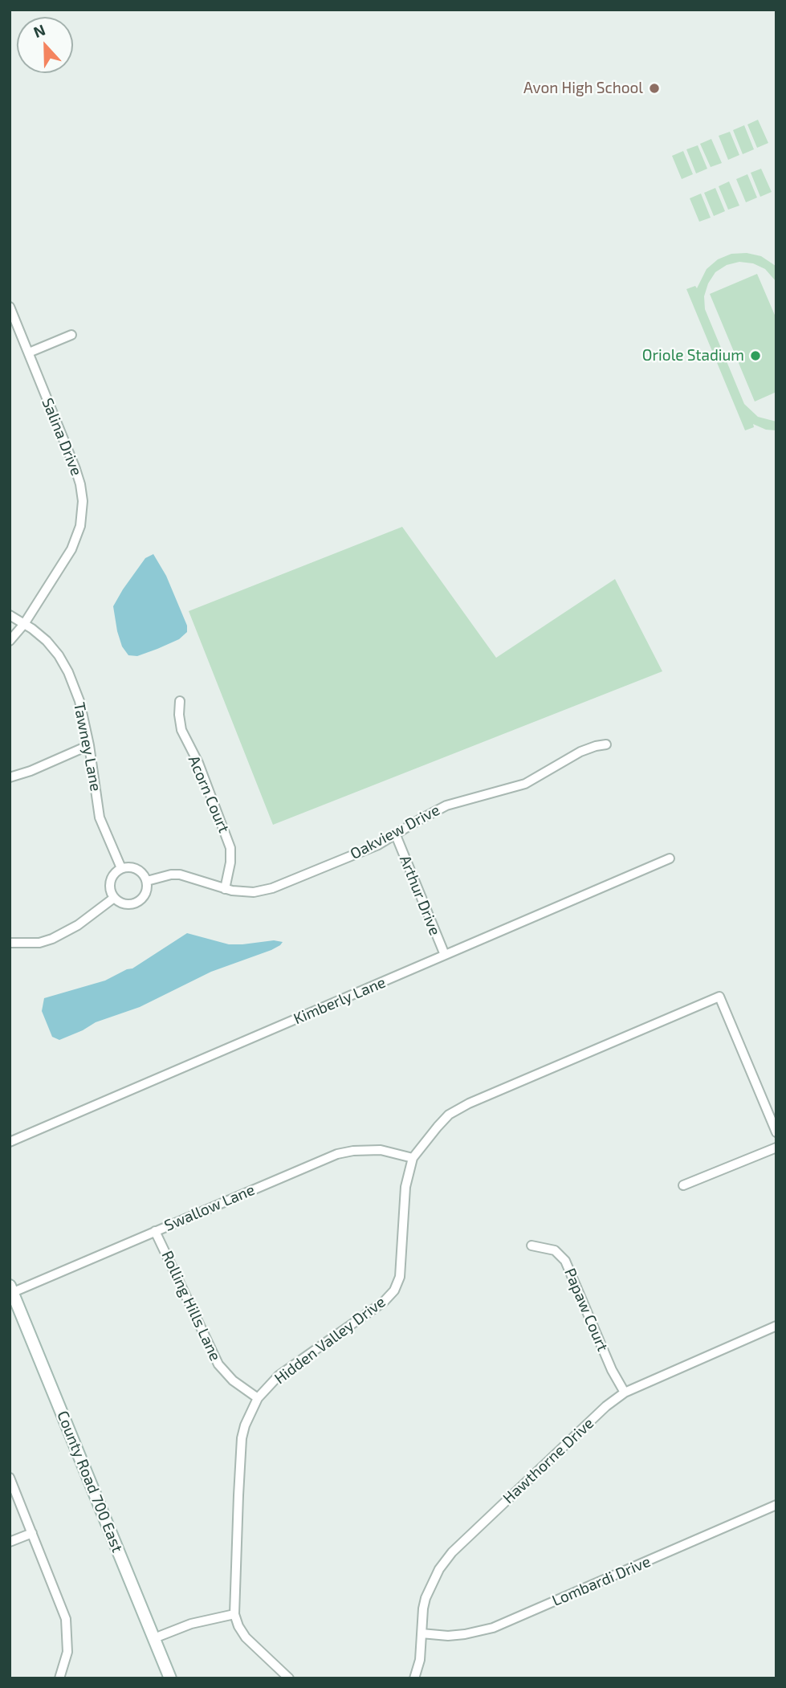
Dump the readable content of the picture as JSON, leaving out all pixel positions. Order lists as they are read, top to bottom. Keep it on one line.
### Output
{"streets":{"main road":["County Road 700 East"],"street":["Salina Drive","Tawney Lane","Acorn Court","Oakview Drive","Arthur Drive","Kimberly Lane","Swallow Lane","Rolling Hills Lane","Papaw Court","Hidden Valley Drive","Hawthorne Drive","Lombardi Drive"]},"crossings":[["Salina Drive","Tawney Lane"],["Tawney Lane","Oakview Drive"],["Acorn Court","Oakview Drive"],["Oakview Drive","Arthur Drive"],["Arthur Drive","Kimberly Lane"],["Swallow Lane","Rolling Hills Lane"],["Swallow Lane","Hidden Valley Drive"],["Swallow Lane","County Road 700 East"],["Rolling Hills Lane","Hidden Valley Drive"],["Papaw Court","Hawthorne Drive"],["Hawthorne Drive","Lombardi Drive"]],"places":["Avon High School","Oriole Stadium"],"north":"top"}
